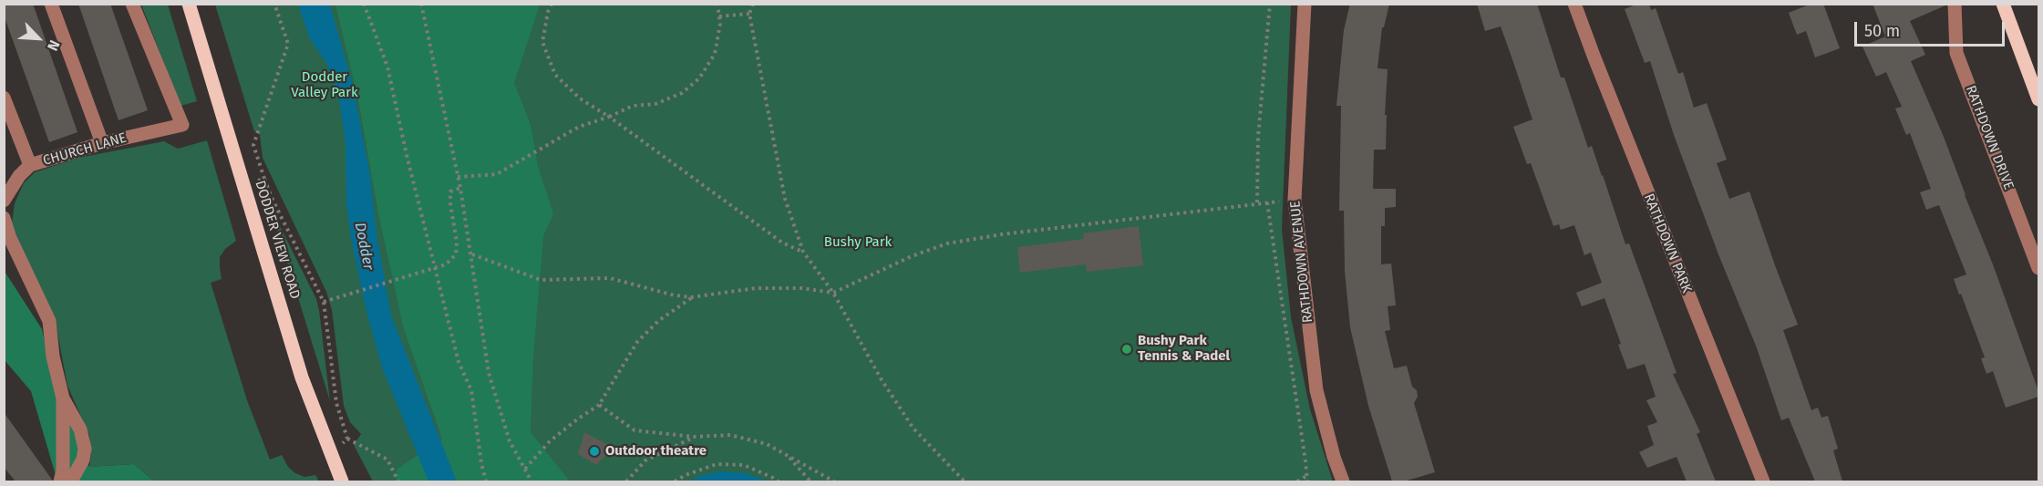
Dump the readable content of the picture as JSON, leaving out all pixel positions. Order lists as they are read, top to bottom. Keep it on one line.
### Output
{"streets":{"main road":["DODDER VIEW ROAD"],"street":["RATHDOWN DRIVE","CHURCH LANE","RATHDOWN PARK","RATHDOWN AVENUE"]},"water":["Dodder"],"parks":["Dodder Valley Park","Bushy Park"],"places":["Bushy Park Tennis & Padel","Outdoor theatre"],"scale_bar":"50 m","north":"bottom right"}
